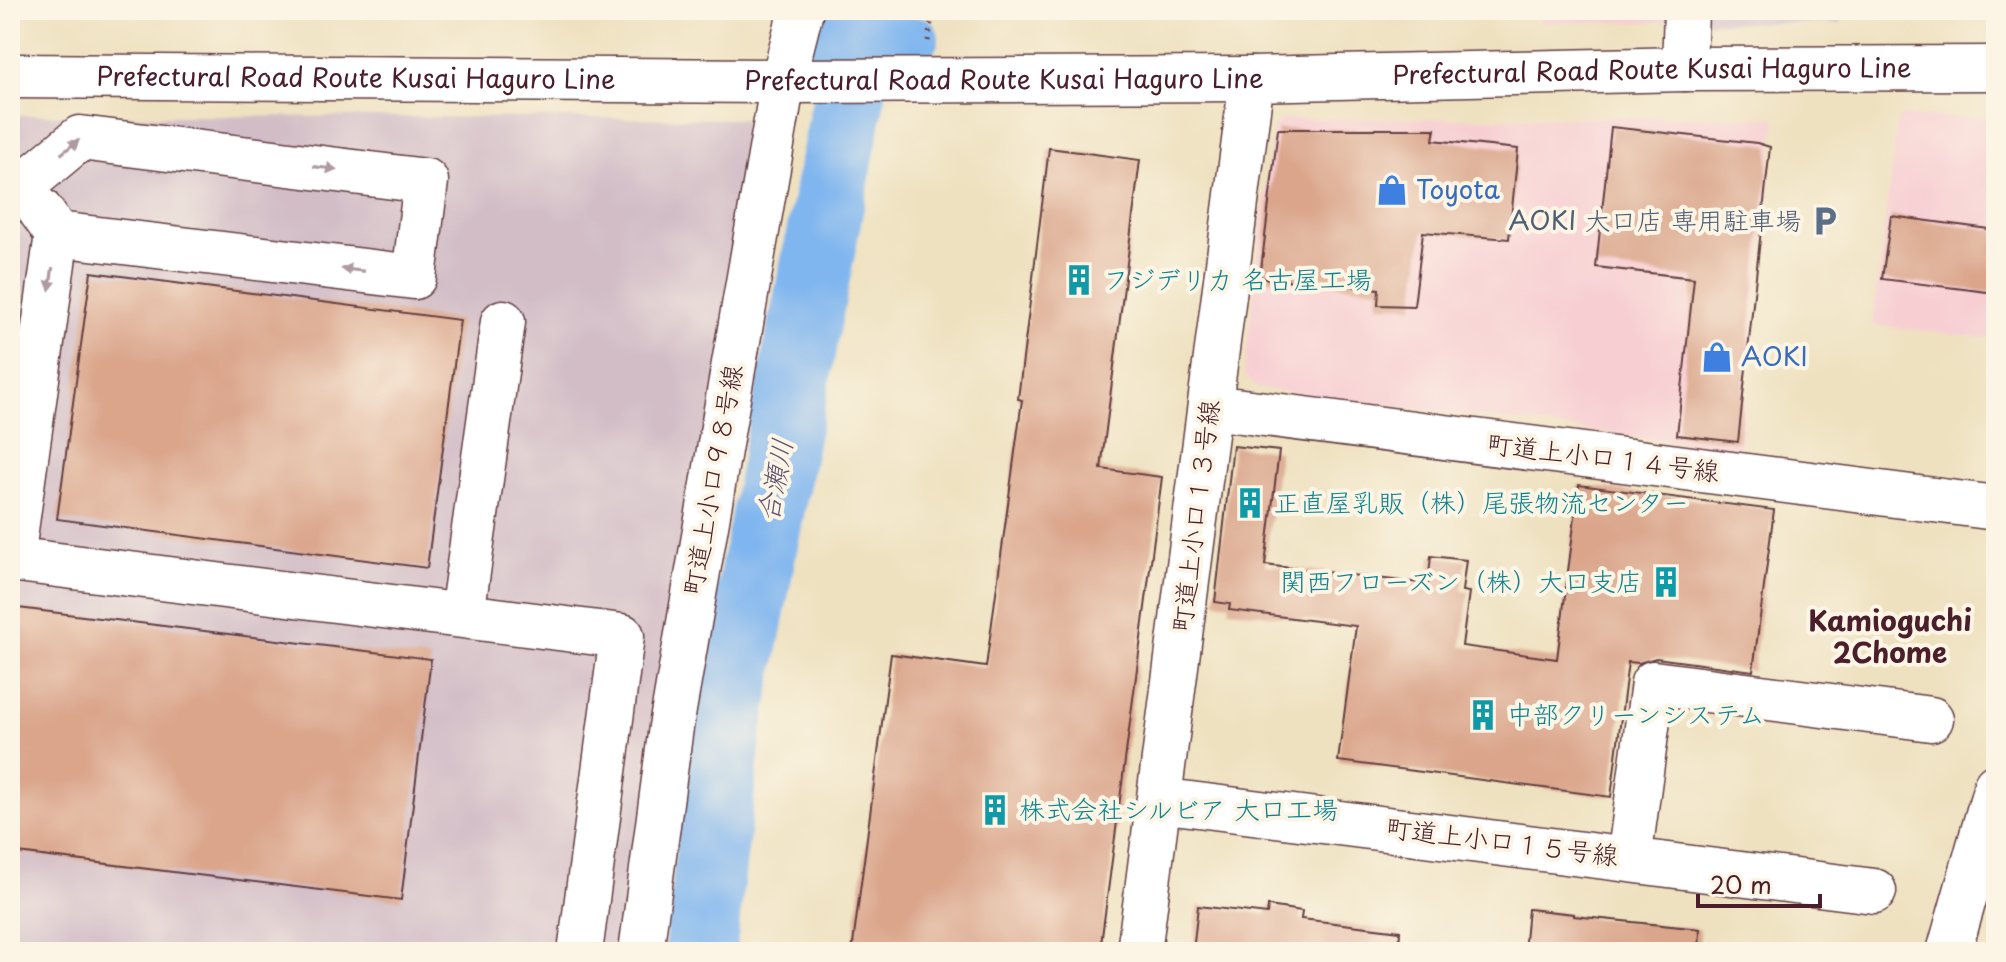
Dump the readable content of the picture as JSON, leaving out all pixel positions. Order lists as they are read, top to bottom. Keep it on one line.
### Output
{"streets":{"main road":["Prefectural Road Route Kusai Haguro Line","町道上小口１４号線","町道上小口９８号線","町道上小口１３号線","町道上小口１５号線"]},"crossings":[["Prefectural Road Route Kusai Haguro Line","町道上小口９８号線"],["Prefectural Road Route Kusai Haguro Line","町道上小口１３号線"],["町道上小口１４号線","町道上小口１３号線"],["町道上小口１３号線","町道上小口１５号線"]],"districts":["Kamioguchi 2Chome"],"water":["合瀬川"],"places":{"shop":["Toyota","AOKI"],"parking":["AOKI 大口店 専用駐車場"],"building":["フジデリカ 名古屋工場","正直屋乳販（株）尾張物流センター","関西フローズン（株）大口支店","中部クリーンシステム","株式会社シルビア 大口工場"]},"scale_bar":"20 m"}
